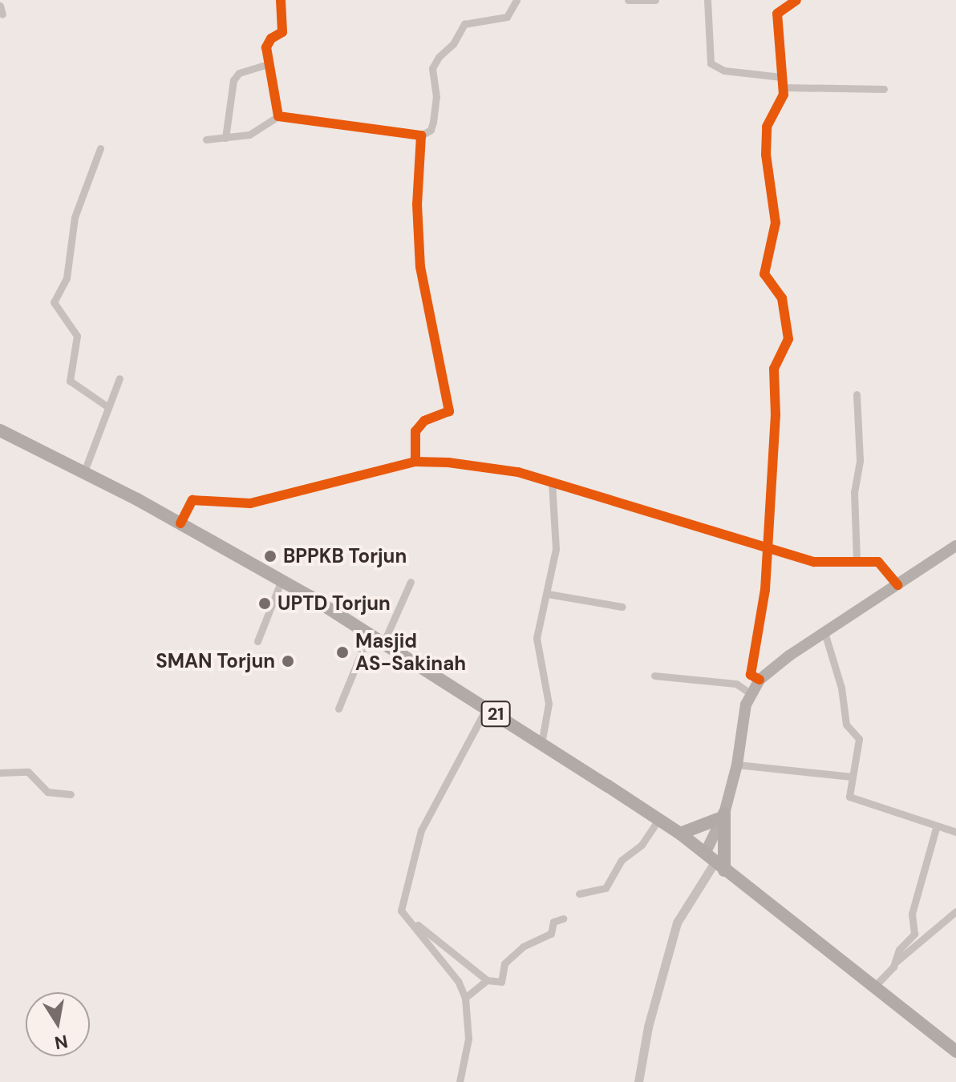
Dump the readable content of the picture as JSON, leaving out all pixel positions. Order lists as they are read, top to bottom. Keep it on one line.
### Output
{"streets":{"highway":["21"]},"places":["BPPKB Torjun","UPTD Torjun","Masjid AS-Sakinah","SMAN Torjun"],"north":"bottom"}
